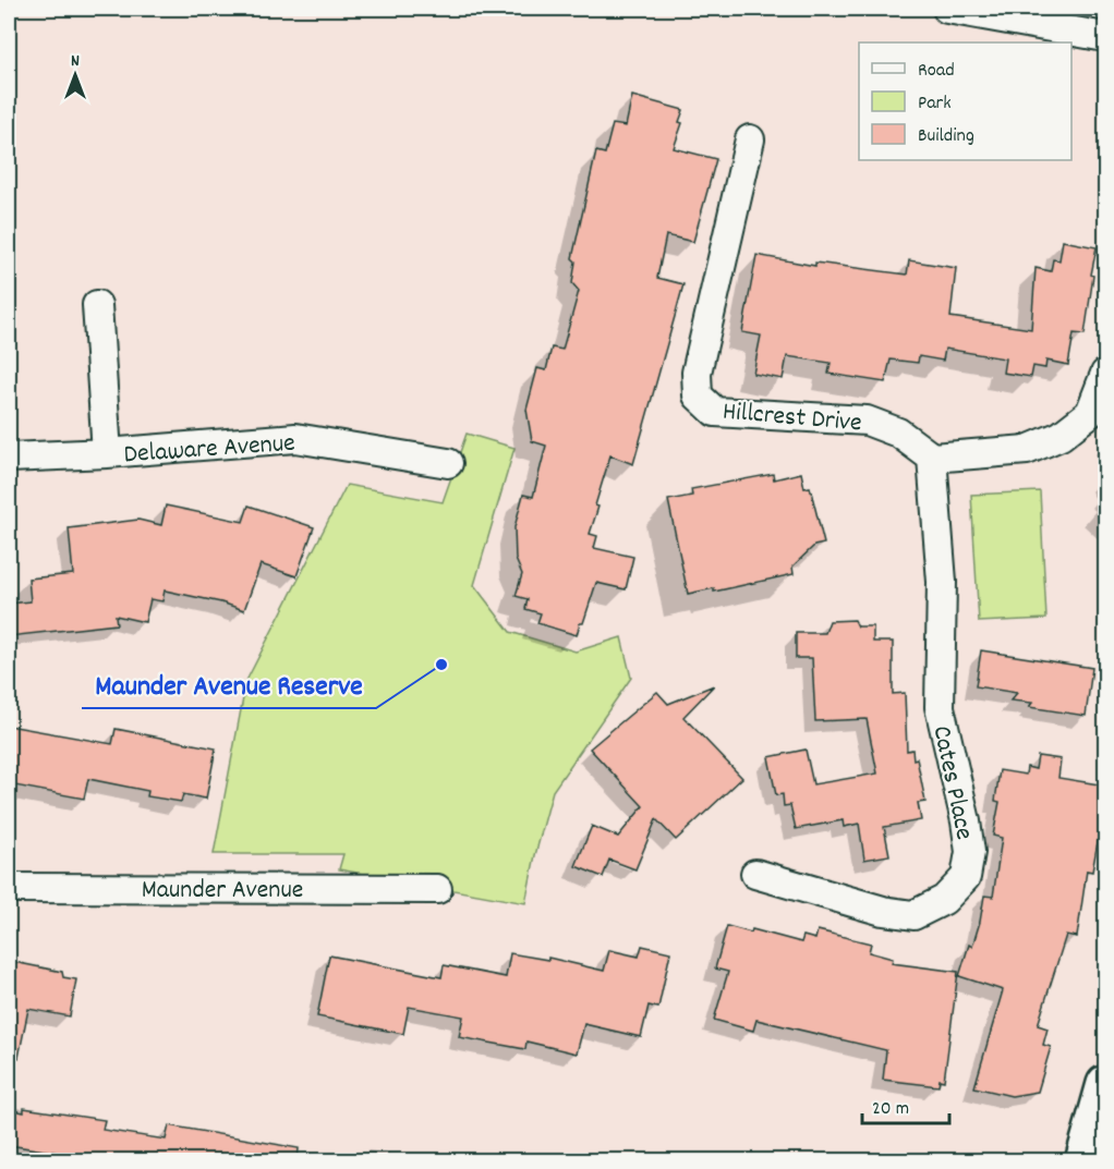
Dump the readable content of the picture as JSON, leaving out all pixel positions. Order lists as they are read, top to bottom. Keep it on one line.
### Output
{"streets":{"street":["Hillcrest Drive","Delaware Avenue","Cates Place","Maunder Avenue"]},"crossings":[["Hillcrest Drive","Cates Place"]],"places":["Maunder Avenue Reserve"],"legend":["Road","Park","Building"],"scale_bar":"20 m","north":"top"}
